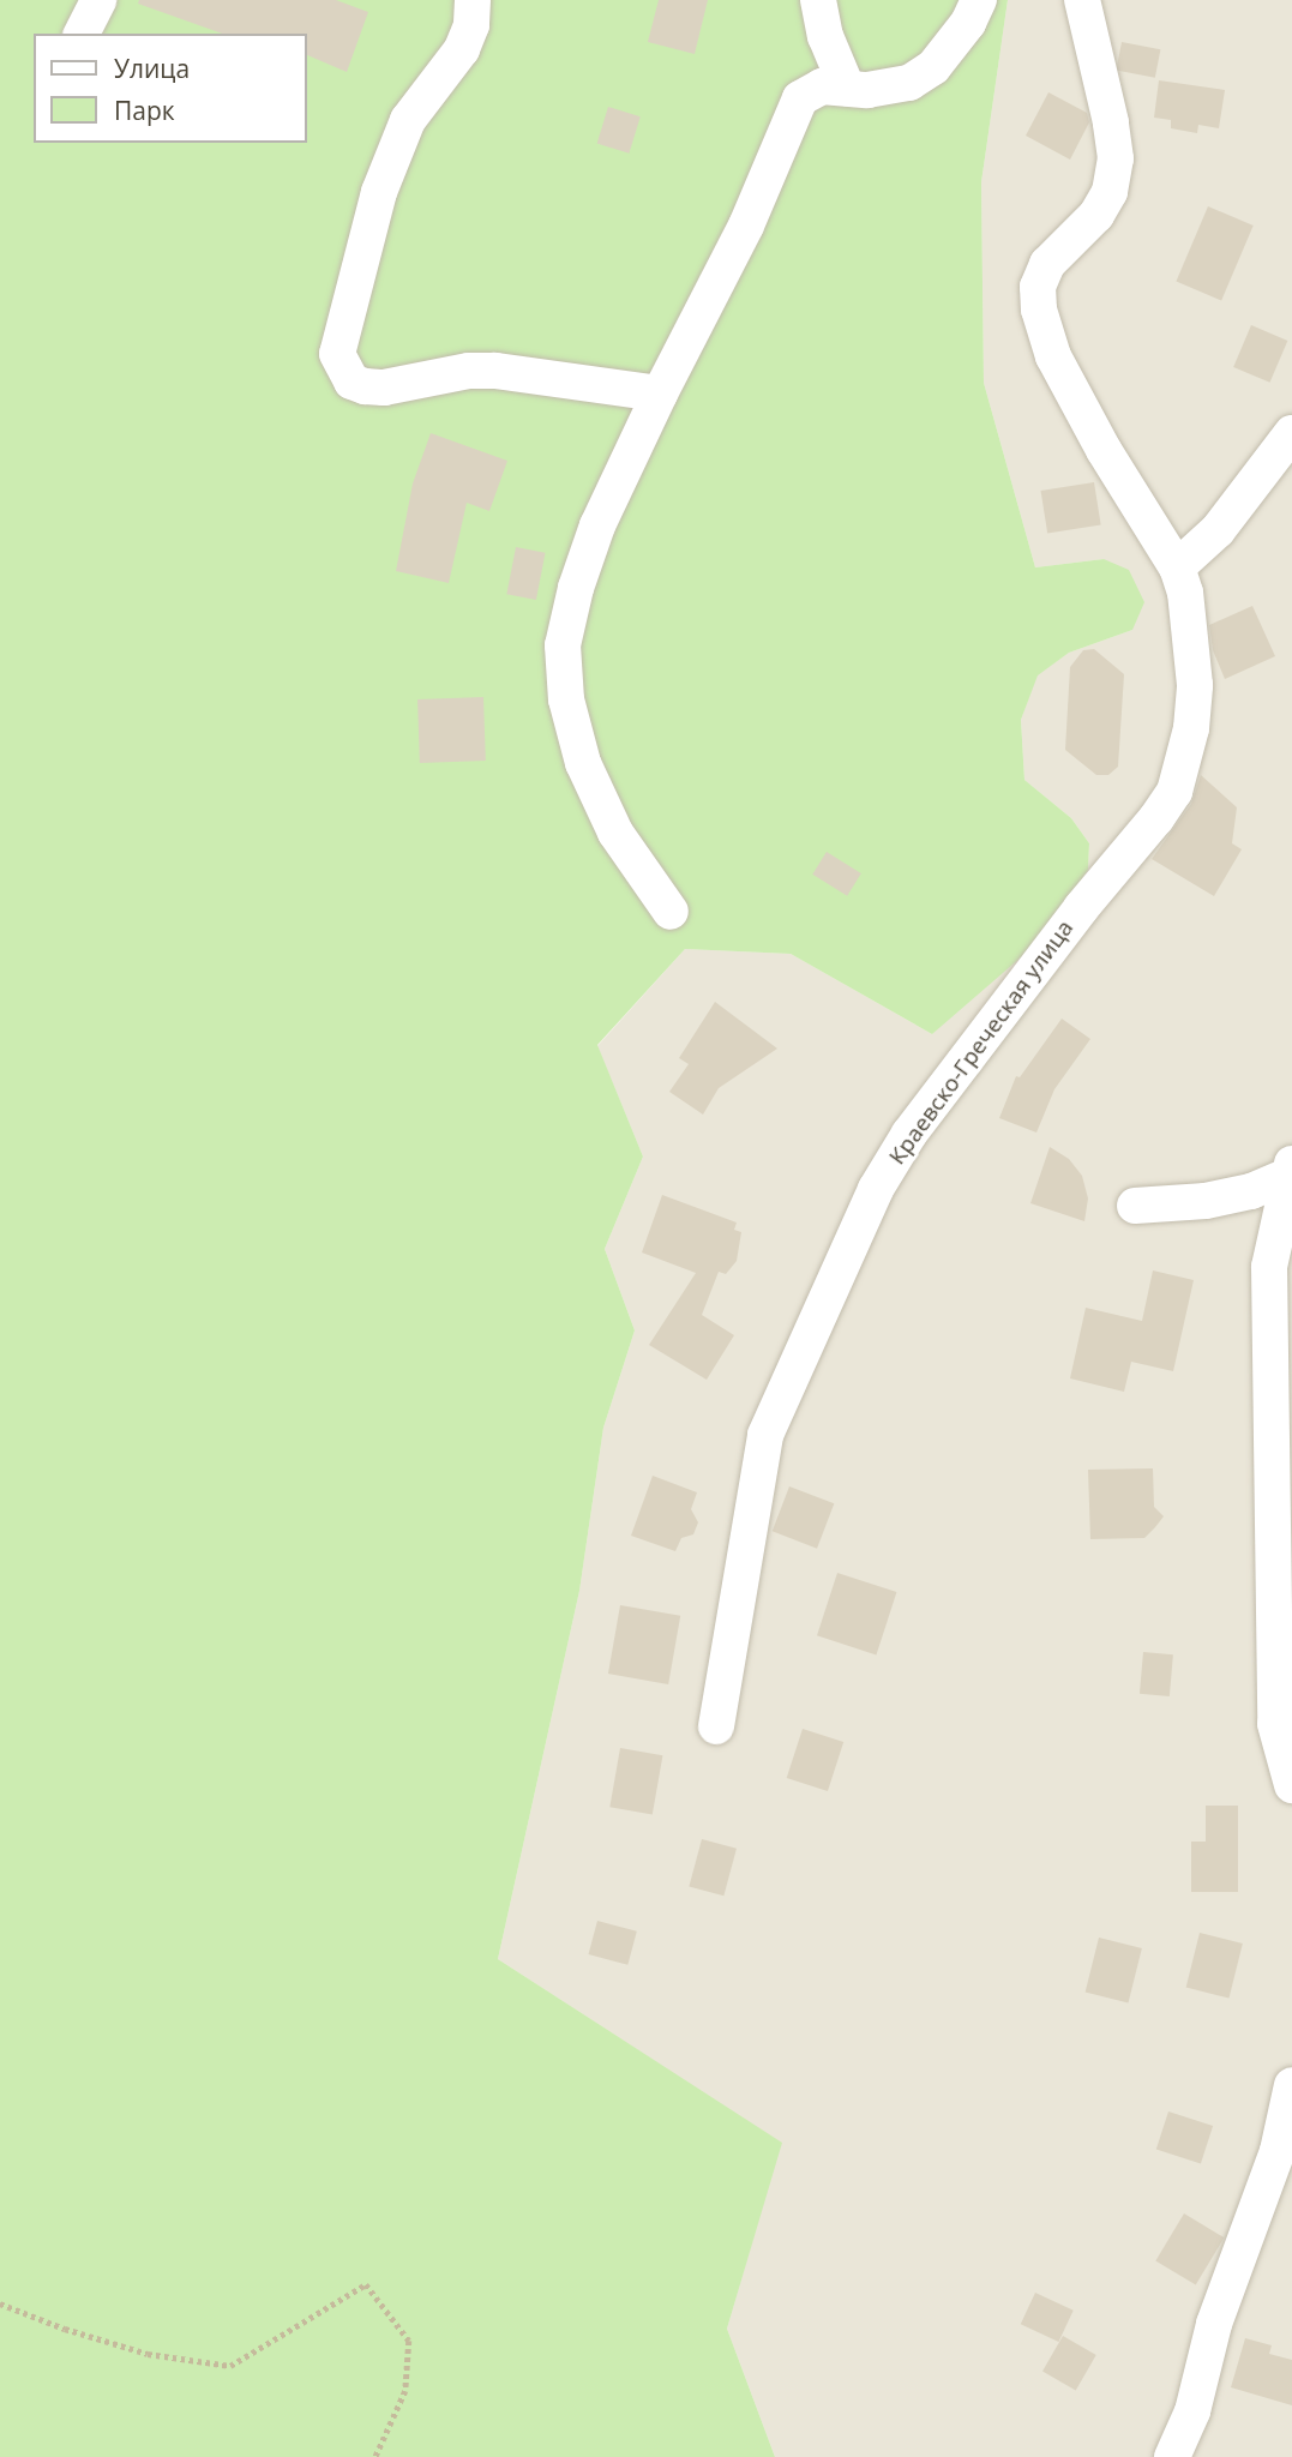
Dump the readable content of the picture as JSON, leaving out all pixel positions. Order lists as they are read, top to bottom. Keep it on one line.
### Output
{"streets":{"street":["Краевско-Греческая улица"]},"legend":["Улица","Парк"]}
